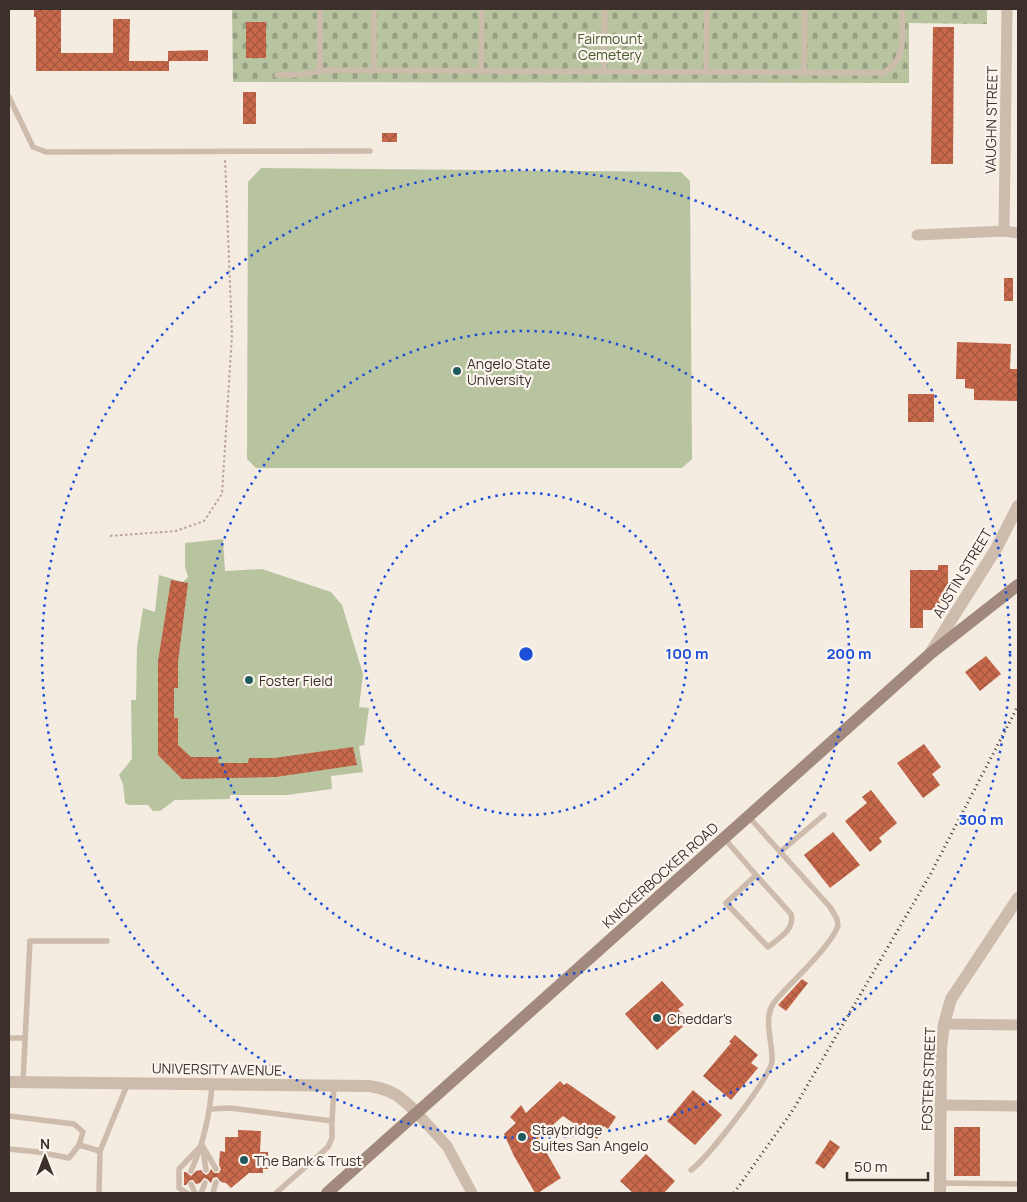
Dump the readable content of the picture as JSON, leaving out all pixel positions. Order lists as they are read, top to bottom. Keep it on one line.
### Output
{"streets":{"main road":["KNICKERBOCKER ROAD"],"street":["VAUGHN STREET","AUSTIN STREET","UNIVERSITY AVENUE","FOSTER STREET"]},"crossings":[["AUSTIN STREET","KNICKERBOCKER ROAD"],["KNICKERBOCKER ROAD","UNIVERSITY AVENUE"]],"parks":["Fairmount Cemetery"],"places":["Angelo State University","Foster Field","Cheddar's","Staybridge Suites San Angelo","The Bank & Trust"],"scale_bar":"50 m","north":"top","rings":["100 m","200 m","300 m"]}
